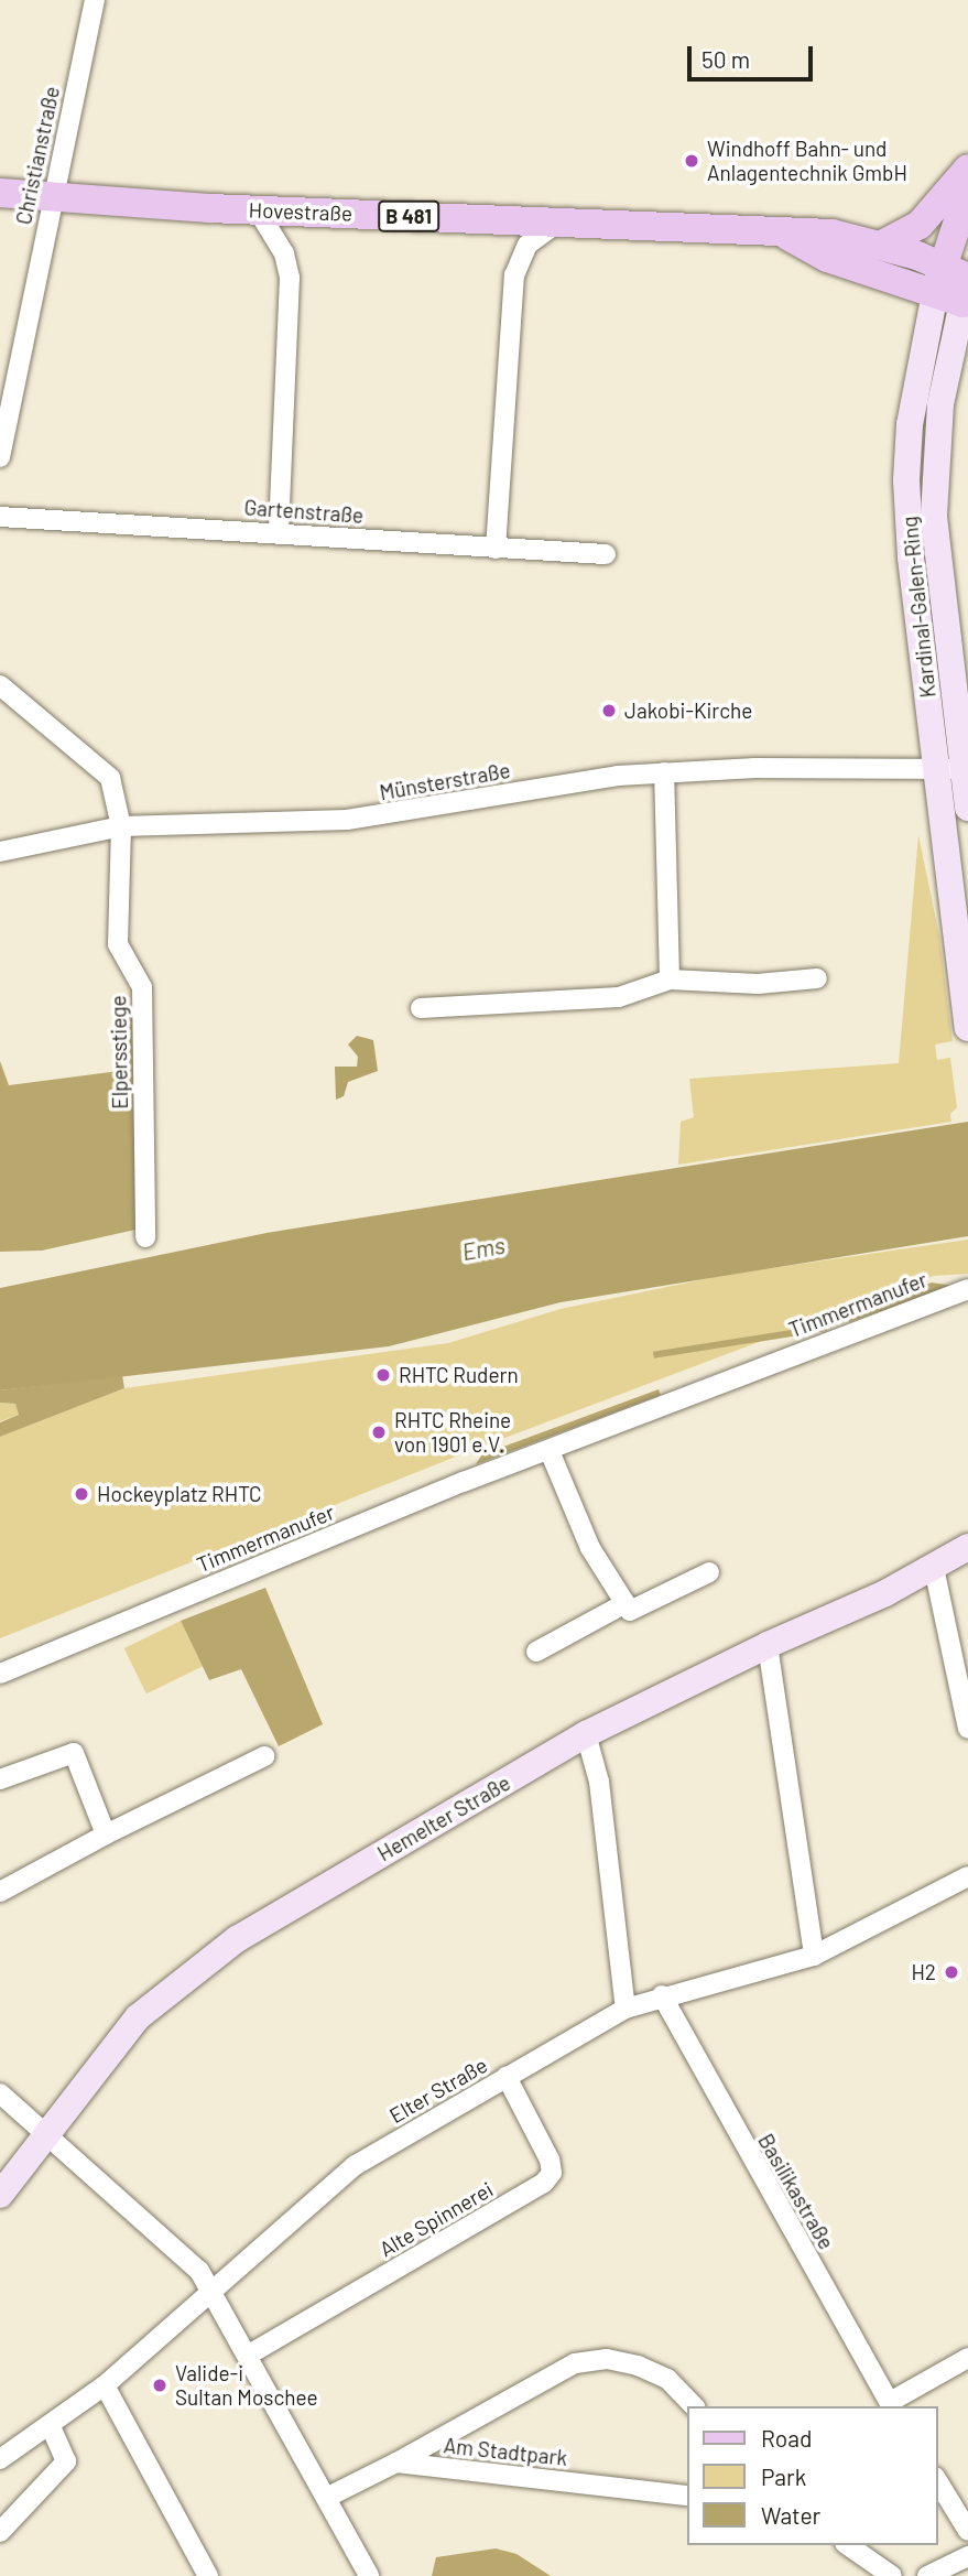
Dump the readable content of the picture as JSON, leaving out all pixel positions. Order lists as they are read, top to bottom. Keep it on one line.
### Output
{"streets":{"main road":["Hovestraße","B 481","Kardinal-Galen-Ring","Hemelter Straße"],"street":["Christianstraße","Gartenstraße","Münsterstraße","Elpersstiege","Timmermanufer","Elter Straße","Basilikastraße","Alte Spinnerei","Am Stadtpark"]},"crossings":[["Christianstraße","Hovestraße"],["Hovestraße","B 481"],["Hovestraße","Kardinal-Galen-Ring"],["B 481","Kardinal-Galen-Ring"],["Kardinal-Galen-Ring","Münsterstraße"],["Münsterstraße","Elpersstiege"],["Elter Straße","Basilikastraße"],["Elter Straße","Alte Spinnerei"]],"water":["Ems"],"places":["Windhoff Bahn- und Anlagentechnik GmbH","Jakobi-Kirche","RHTC Rudern","RHTC Rheine von 1901 e.V.","Hockeyplatz RHTC","H2","Valide-i Sultan Moschee"],"legend":["Road","Park","Water"],"scale_bar":"50 m"}
